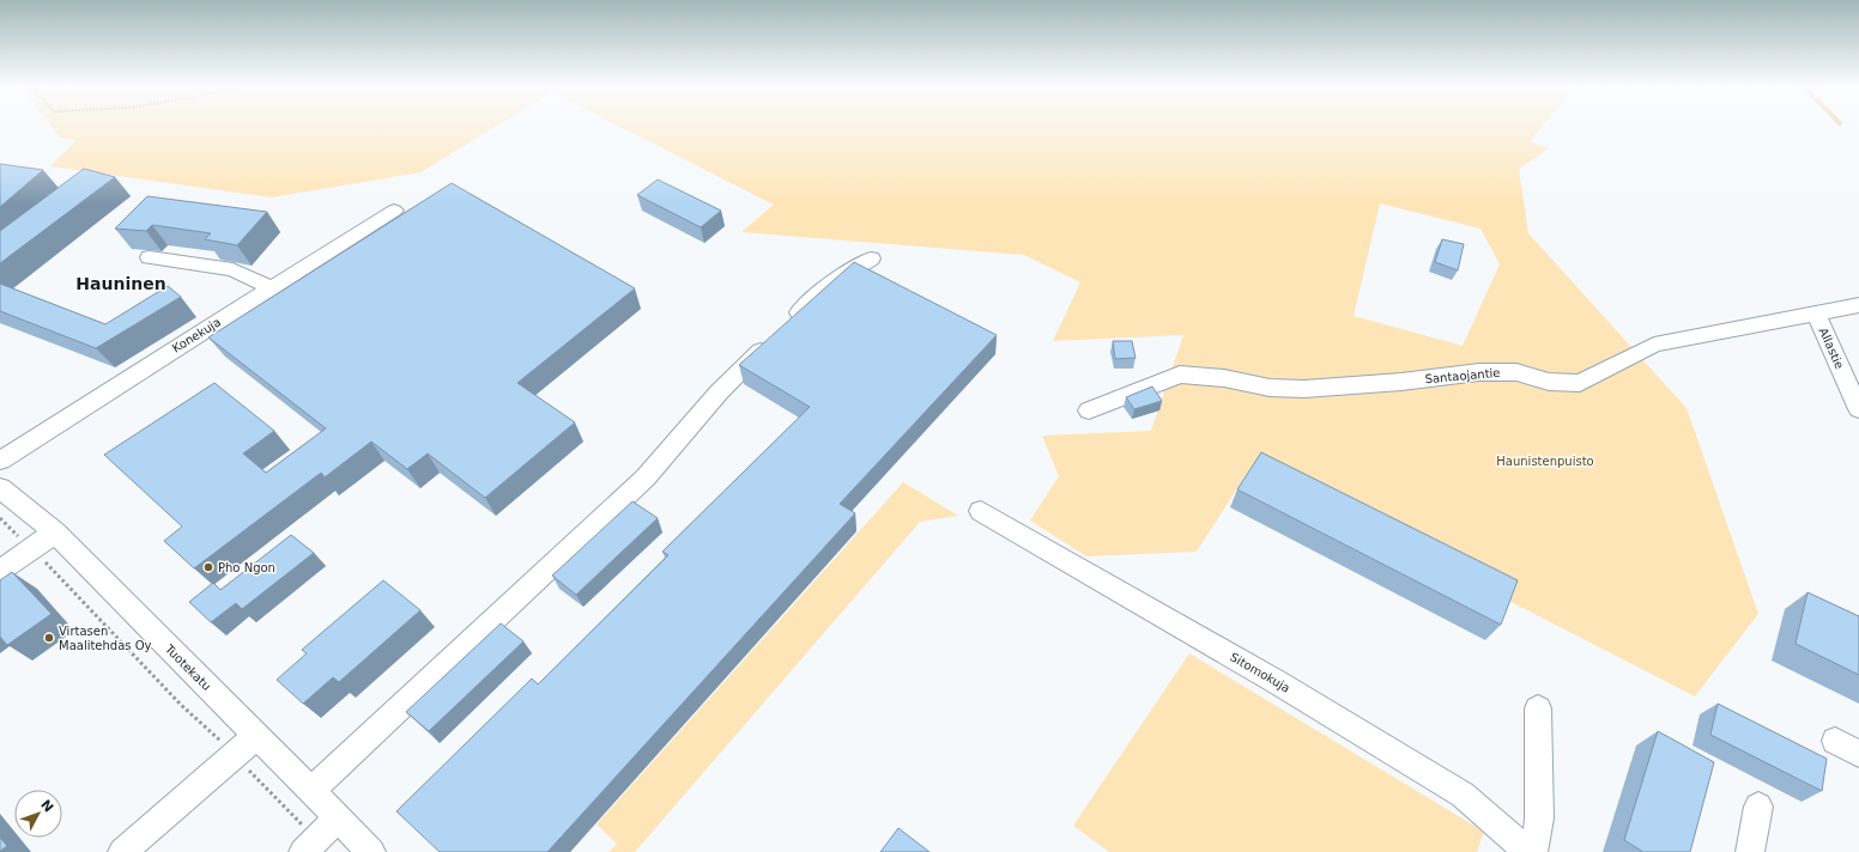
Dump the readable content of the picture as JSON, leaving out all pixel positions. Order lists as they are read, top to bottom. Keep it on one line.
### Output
{"streets":{"street":["Konekuja","Allastie","Santaojantie","Tuotekatu","Sitomokuja"]},"crossings":[["Allastie","Santaojantie"]],"districts":["Hauninen"],"parks":["Haunistenpuisto"],"places":["Pho Ngon","Virtasen Maalitehdas Oy"],"north":"top right"}
